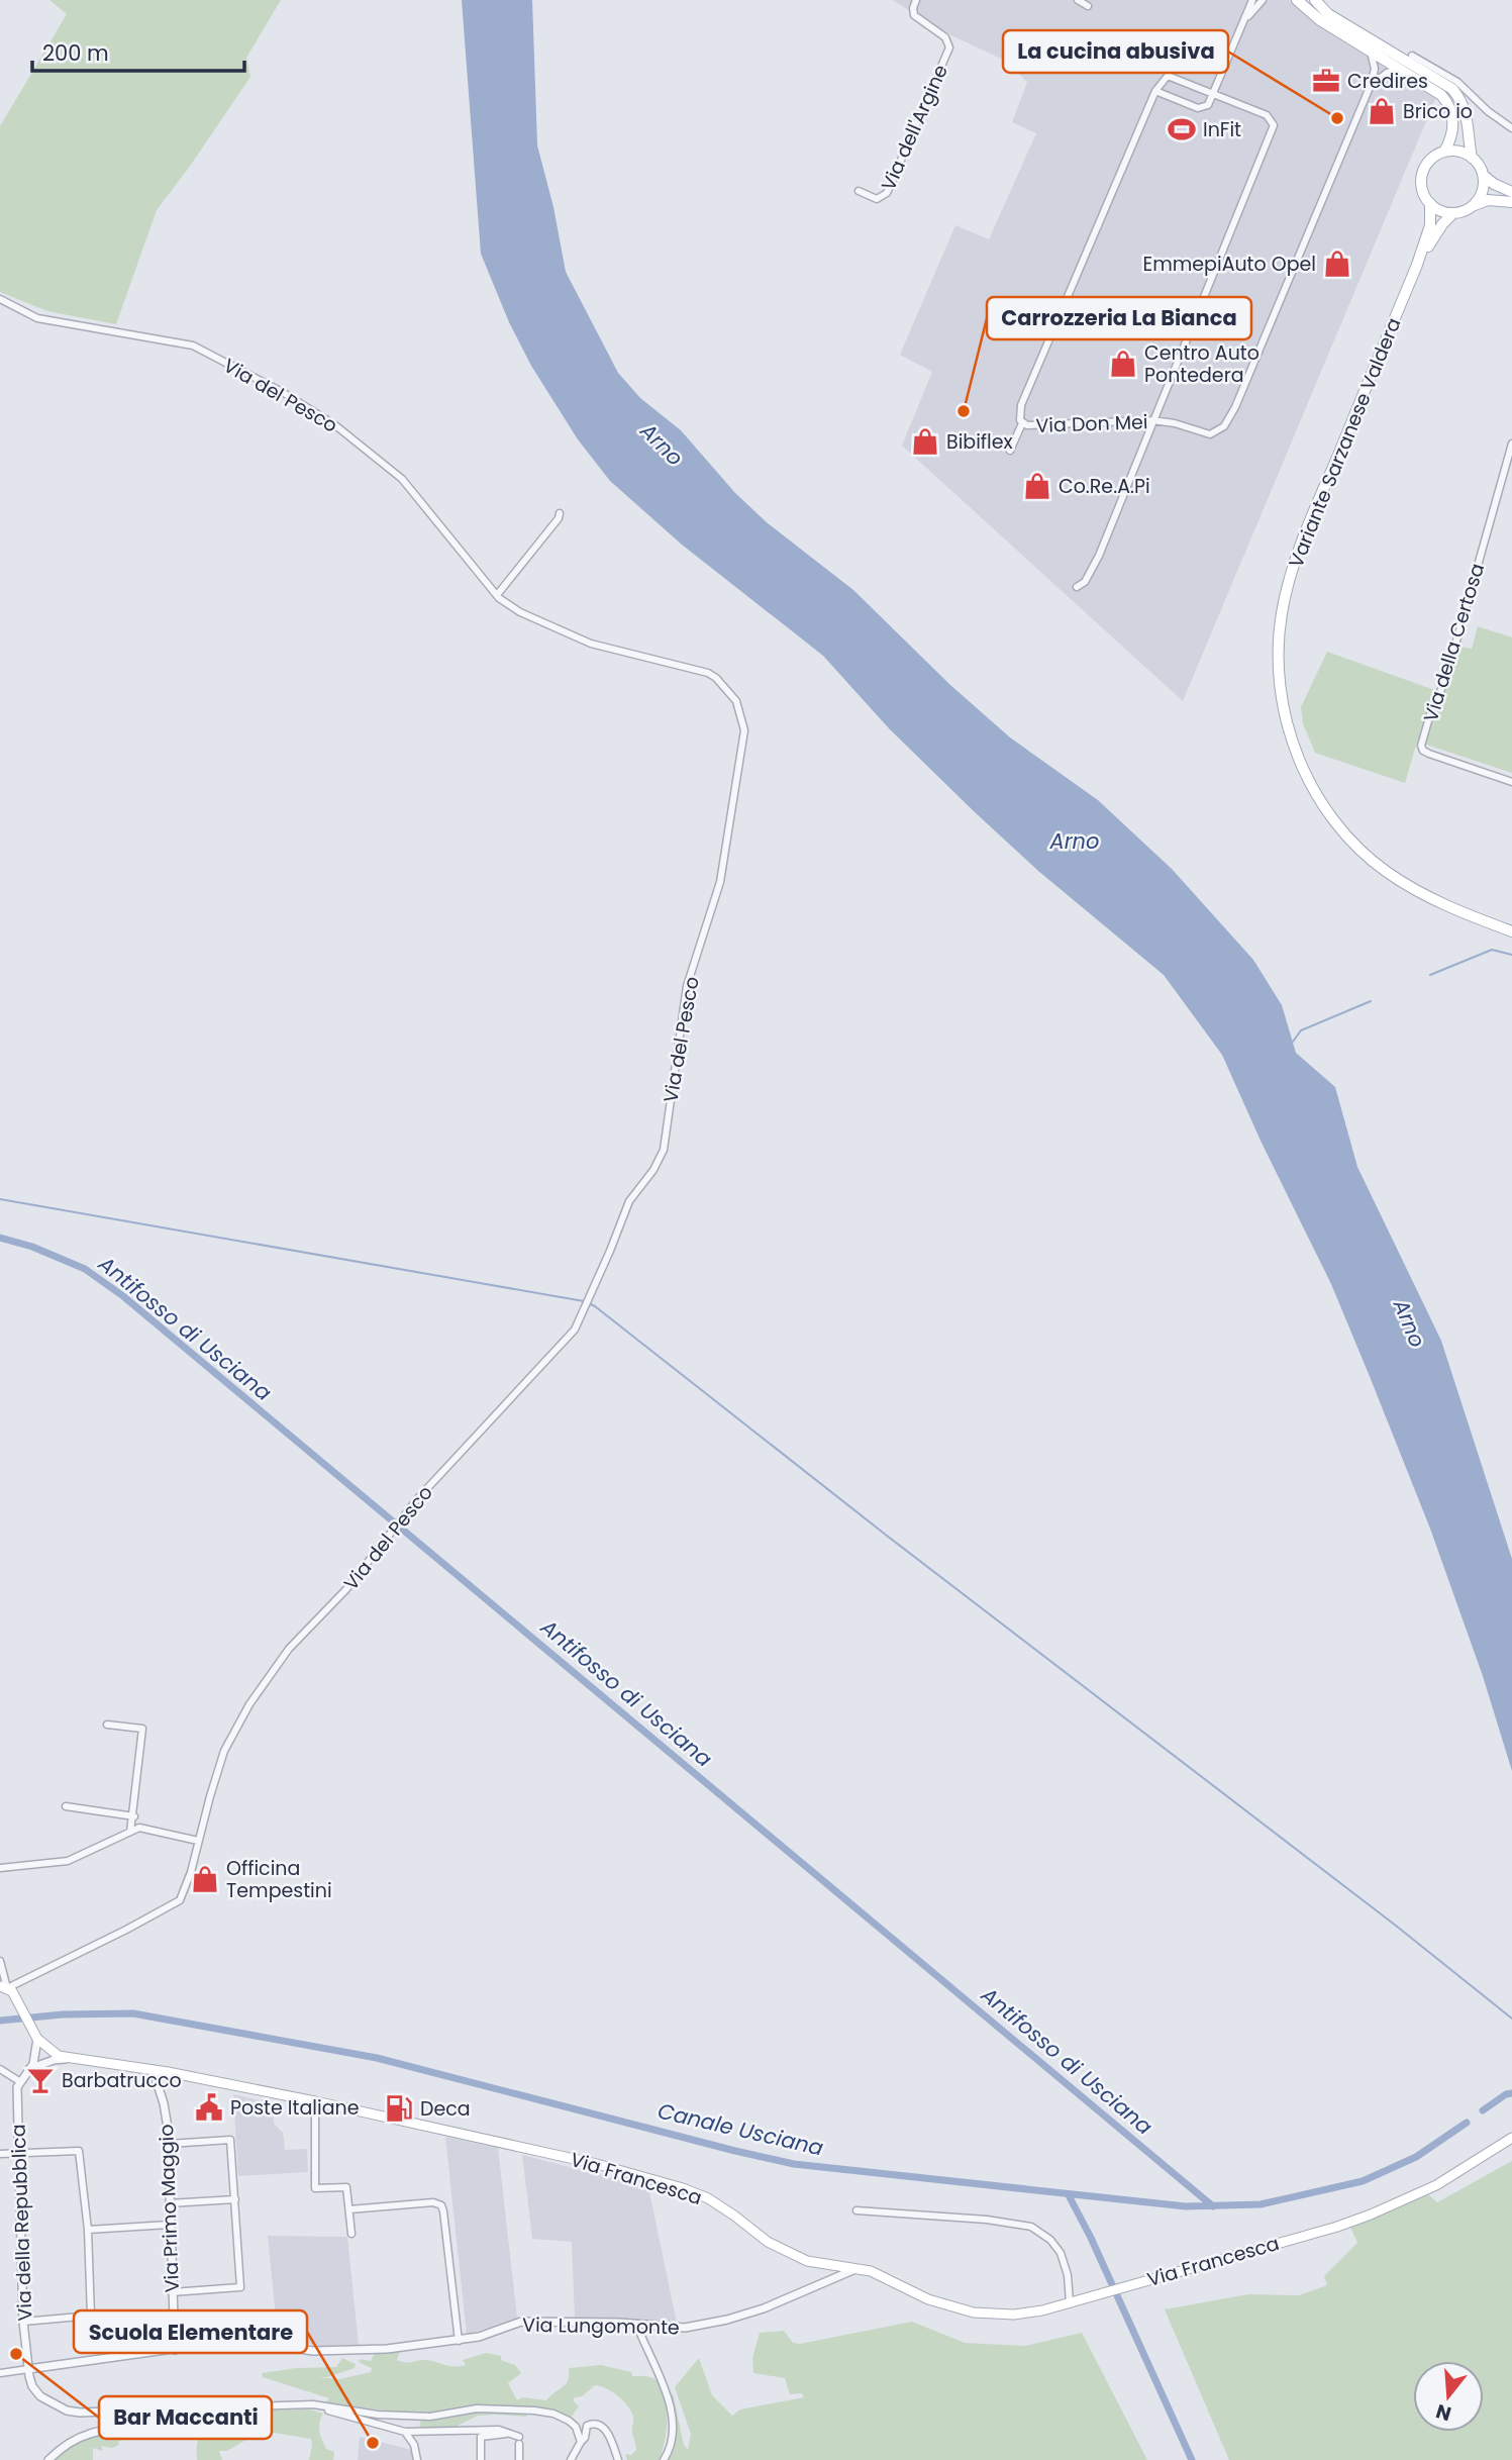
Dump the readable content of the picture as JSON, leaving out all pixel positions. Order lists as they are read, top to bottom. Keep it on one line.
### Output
{"streets":{"main road":["Variante Sarzanese Valdera","Via Francesca"],"street":["Via dell'Argine","Via del Pesco","Via Don Mei","Via della Certosa","Via Primo Maggio","Via della Repubblica","Via Lungomonte"]},"crossings":[["Via del Pesco","Via Francesca"],["Via Francesca","Via Primo Maggio"],["Via Francesca","Via Lungomonte"],["Via Primo Maggio","Via Lungomonte"],["Via della Repubblica","Via Lungomonte"]],"water":["Arno","Antifosso di Usciana","Canale Usciana"],"places":{"office":["Credires"],"shop":["Brico io","EmmepiAuto Opel","Centro Auto Pontedera","Bibiflex","Co.Re.A.Pi","Officina Tempestini"],"other":["La cucina abusiva","Carrozzeria La Bianca","Bar Maccanti","Scuola Elementare"],"sports":["InFit"],"bar":["Barbatrucco"],"public building":["Poste Italiane"],"fuel station":["Deca"]},"scale_bar":"200 m","north":"bottom"}
